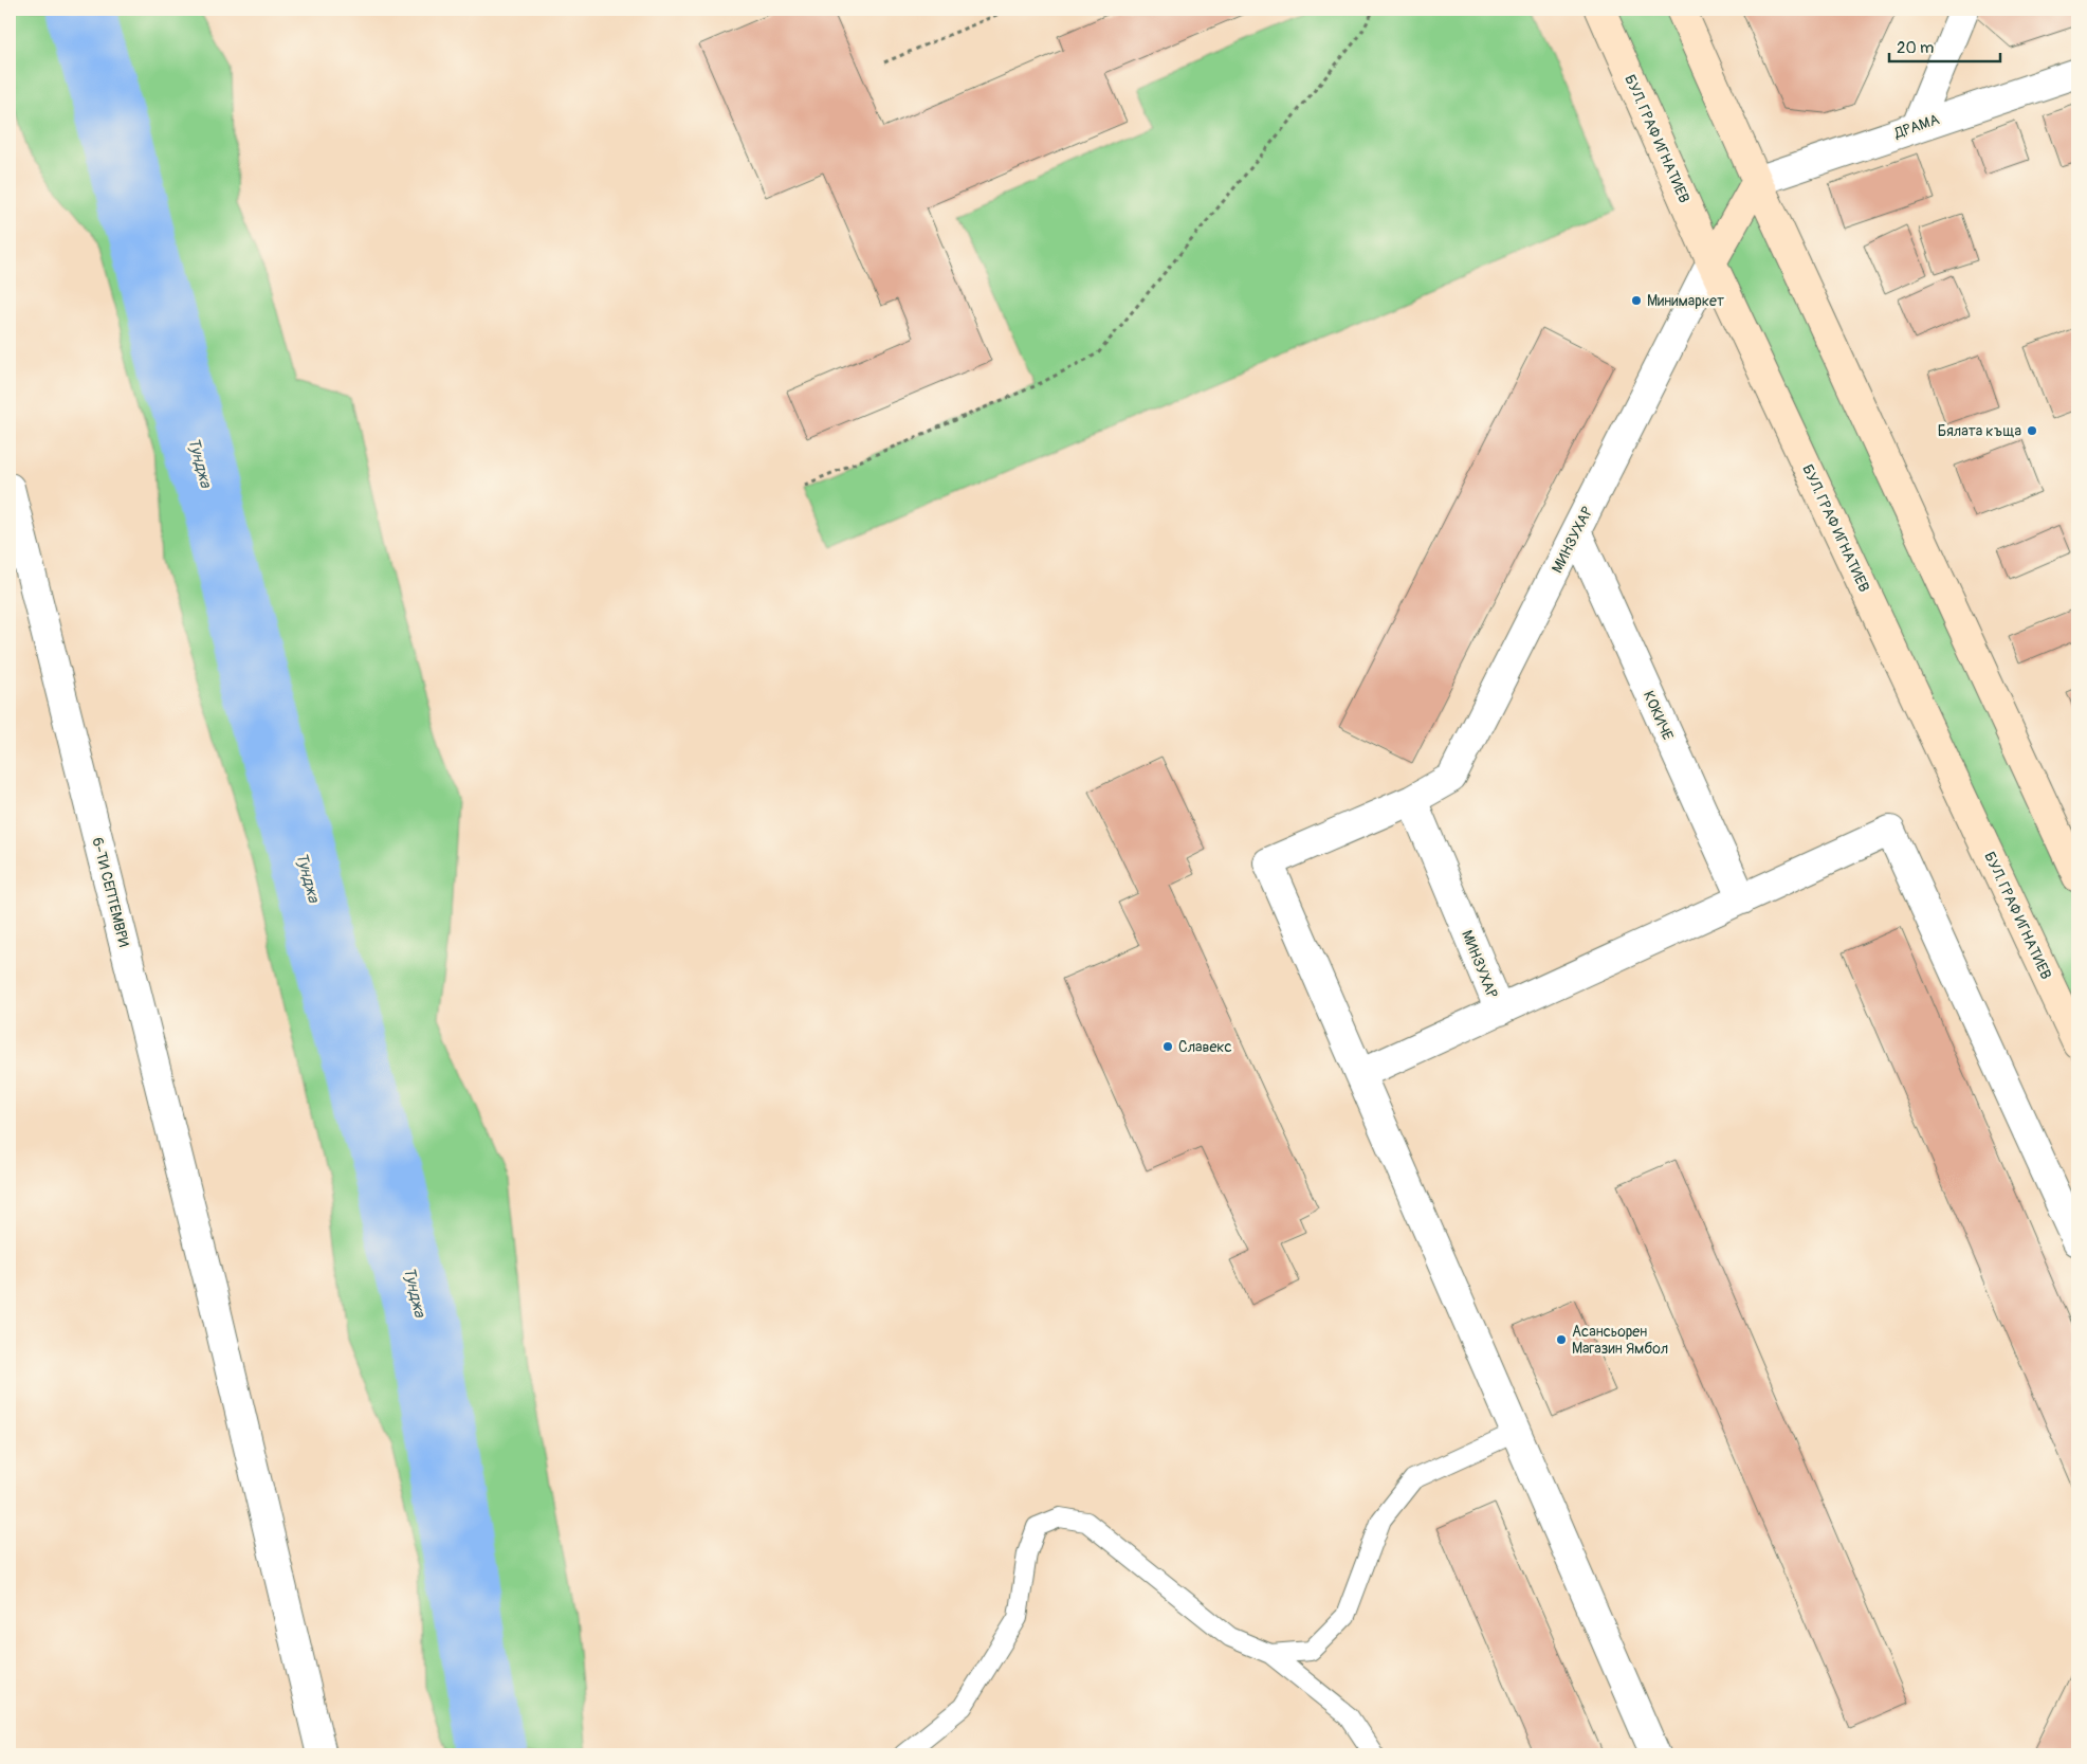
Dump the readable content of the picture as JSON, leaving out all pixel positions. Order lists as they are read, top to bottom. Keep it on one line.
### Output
{"streets":{"main road":["БУЛ. ГРАФ ИГНАТИЕВ"],"street":["ДРАМА","МИНЗУХАР","КОКИЧЕ","6-ТИ СЕПТЕМВРИ"]},"crossings":[["БУЛ. ГРАФ ИГНАТИЕВ","МИНЗУХАР"],["МИНЗУХАР","КОКИЧЕ"]],"water":["Тунджа"],"places":["Минимаркет","Бялата къща","Славекс","Асансьорен Магазин Ямбол"],"scale_bar":"20 m"}
